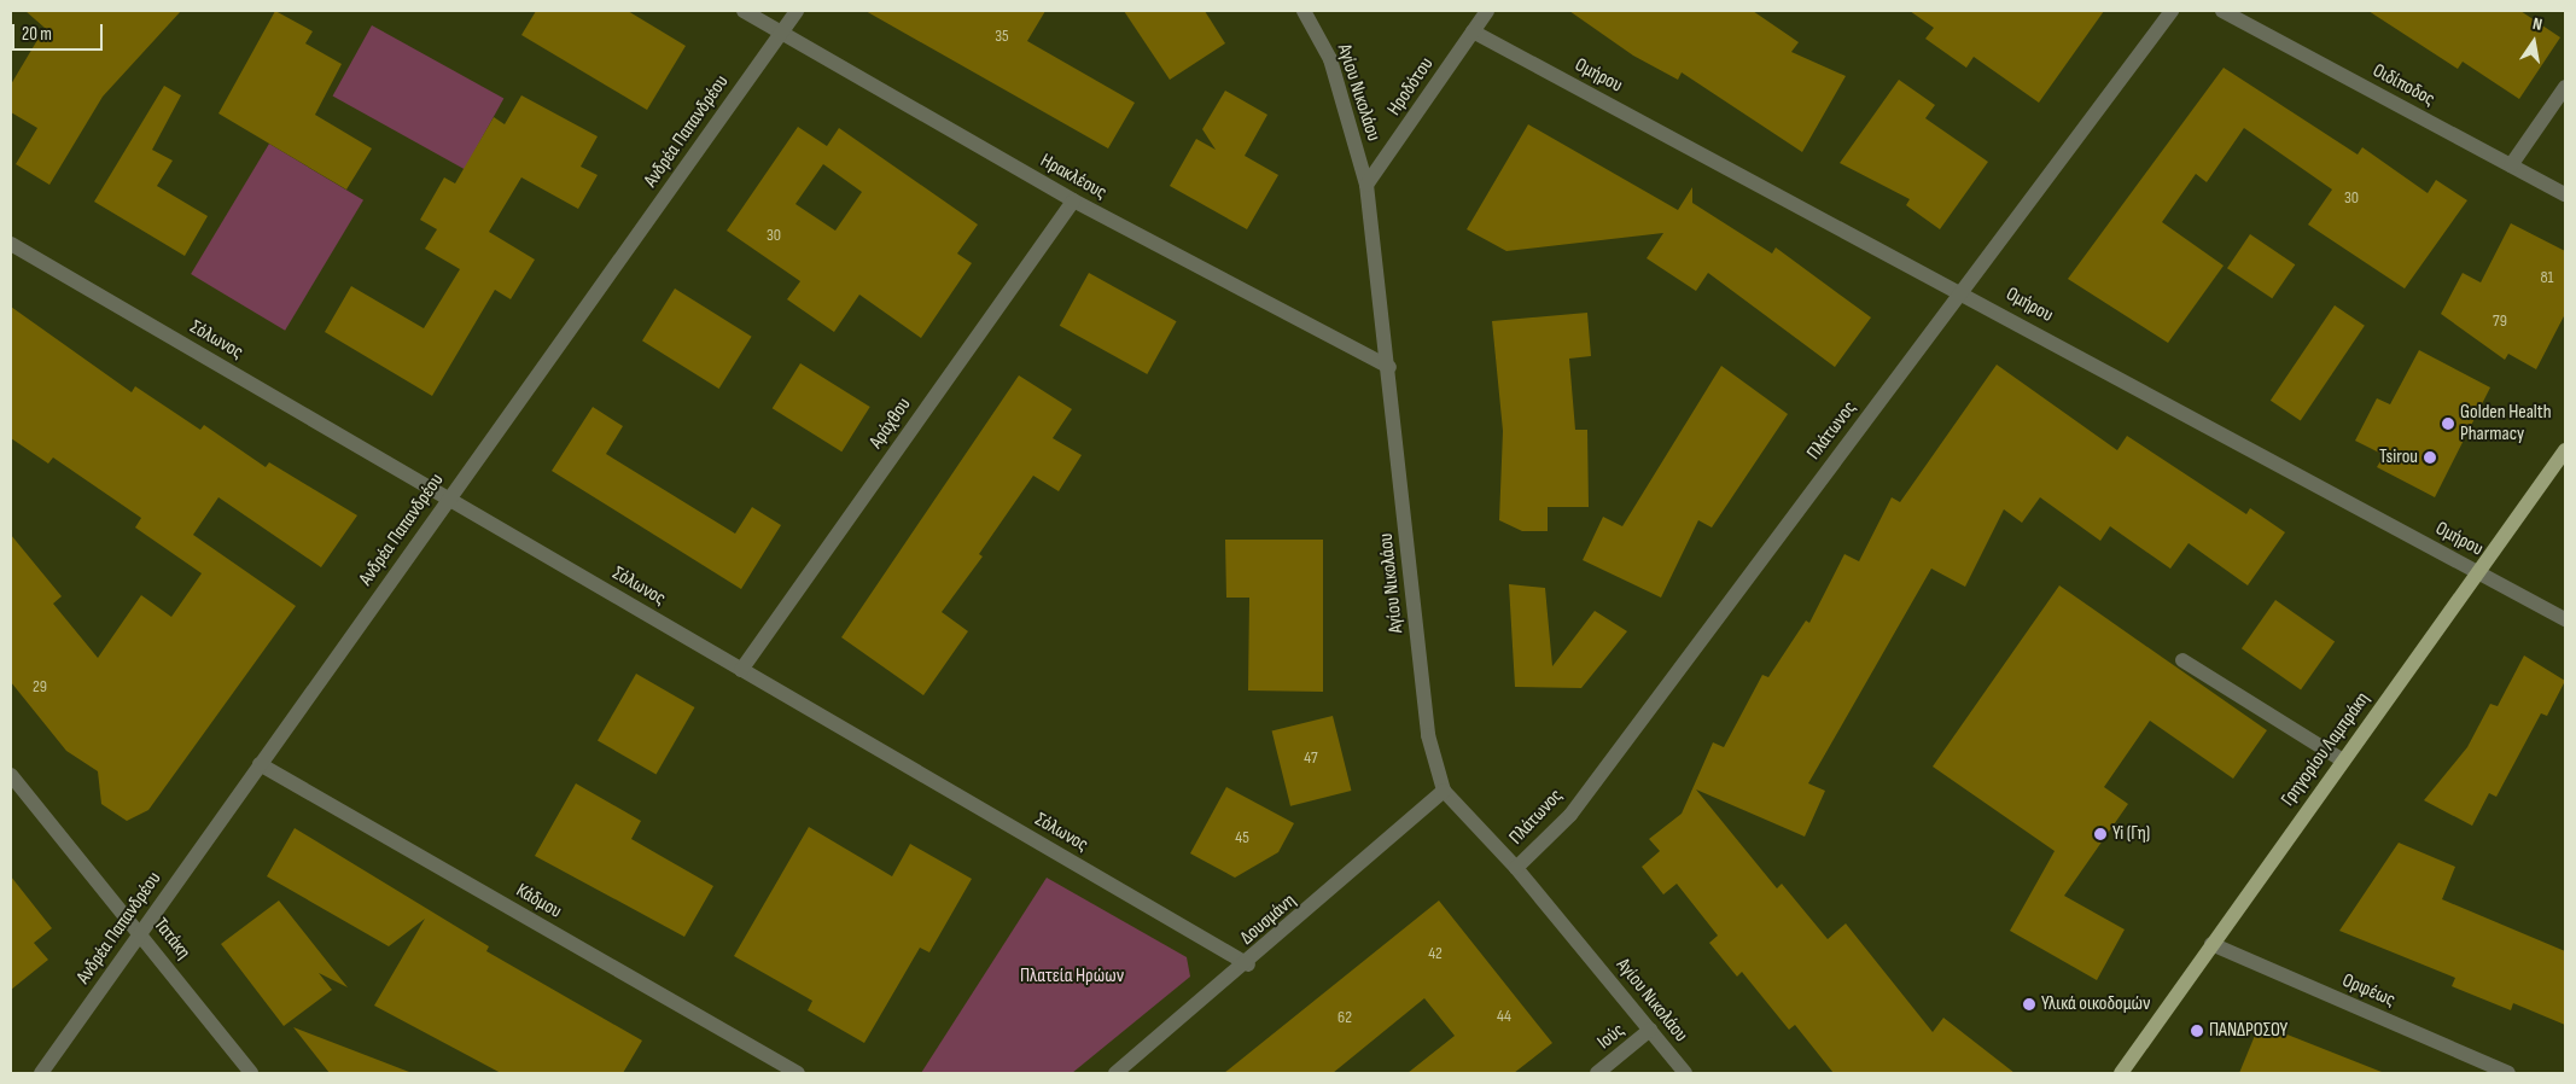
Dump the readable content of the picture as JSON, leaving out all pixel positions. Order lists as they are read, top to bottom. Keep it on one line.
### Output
{"streets":{"main road":["Γρηγορίου Λαμπράκη"],"street":["Ομήρου","Οιδίποδος","Ηροδότου","Αγίου Νικολάου","Ανδρέα Παπανδρέου","Ηρακλέους","Σόλωνος","Αράχθου","Πλάτωνος","Κάδμου","Δουσμάνη","Τατάκη","Ορφέως","Ιούς"]},"crossings":[["Ομήρου","Ηροδότου"],["Ομήρου","Πλάτωνος"],["Ομήρου","Γρηγορίου Λαμπράκη"],["Ηροδότου","Αγίου Νικολάου"],["Αγίου Νικολάου","Ηρακλέους"],["Αγίου Νικολάου","Πλάτωνος"],["Αγίου Νικολάου","Δουσμάνη"],["Αγίου Νικολάου","Ιούς"],["Ανδρέα Παπανδρέου","Ηρακλέους"],["Ανδρέα Παπανδρέου","Σόλωνος"],["Ανδρέα Παπανδρέου","Κάδμου"],["Ανδρέα Παπανδρέου","Τατάκη"],["Ηρακλέους","Αράχθου"],["Σόλωνος","Αράχθου"],["Σόλωνος","Δουσμάνη"],["Γρηγορίου Λαμπράκη","Ορφέως"]],"parks":["Πλατεία Ηρώων"],"places":["Golden Health Pharmacy","Tsirou","Yi (Γη)","Υλικά οικοδομών","ΠΑΝΔΡΟΣΟΥ"],"house_numbers":["35","30","30","81","79","29","47","45","42","44","62"],"scale_bar":"20 m","north":"top"}
